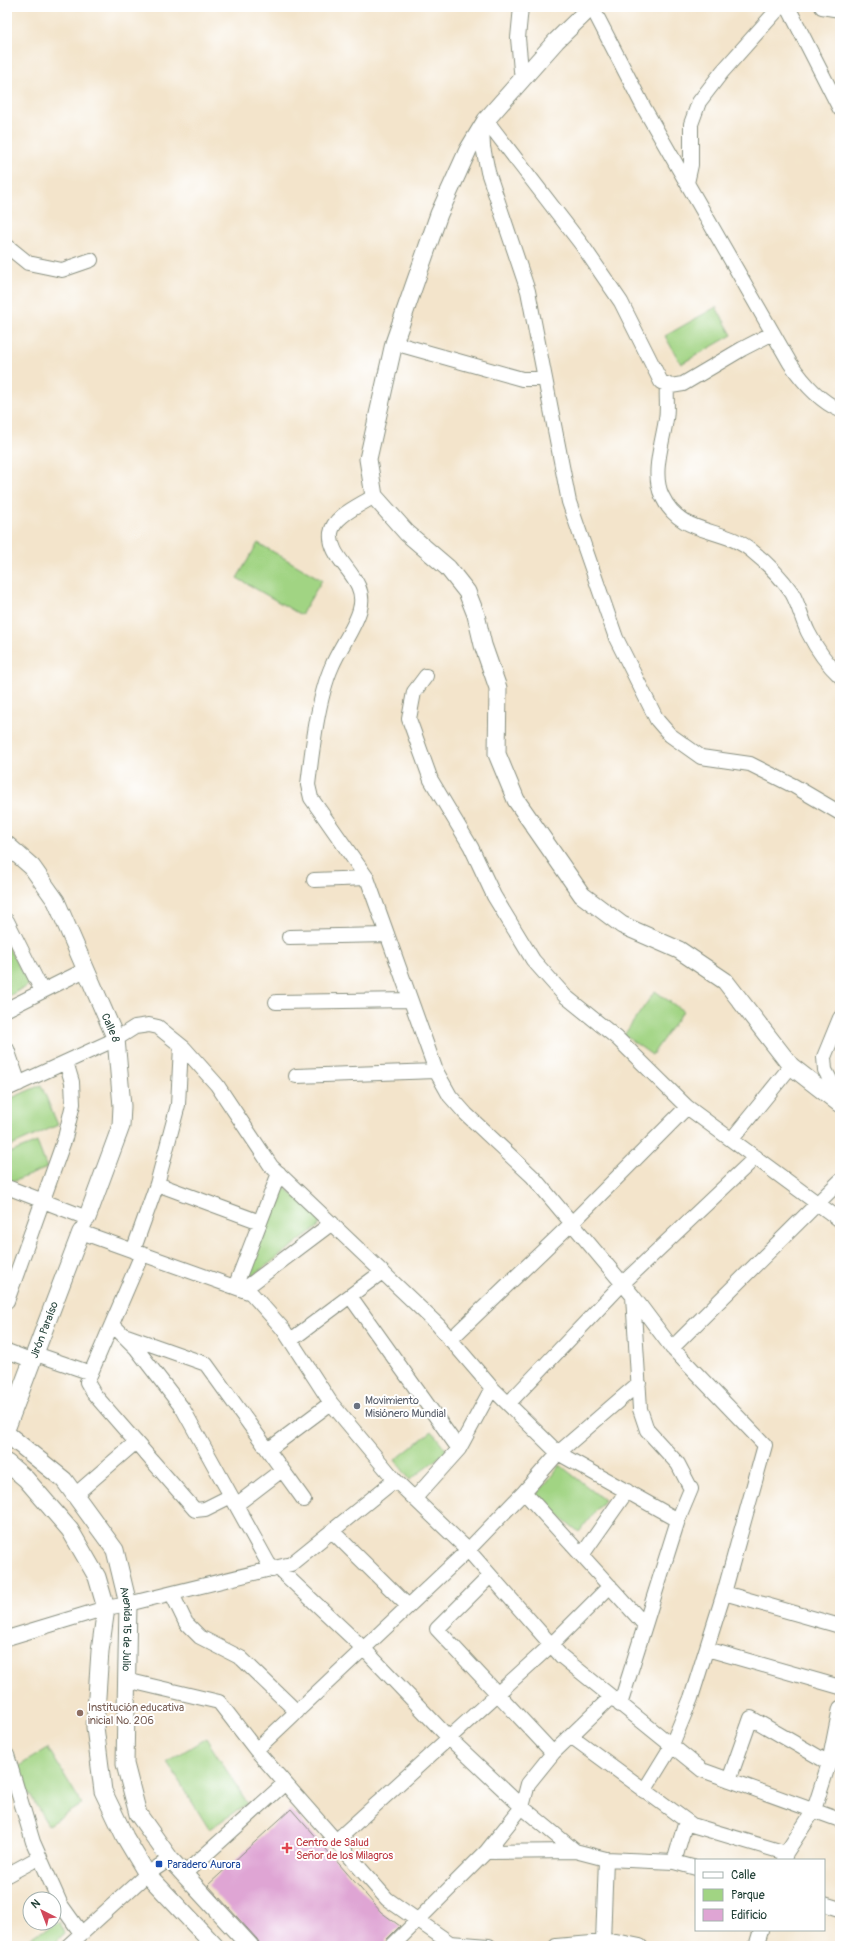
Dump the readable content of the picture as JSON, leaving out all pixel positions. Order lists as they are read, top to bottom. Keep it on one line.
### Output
{"streets":{"street":["Calle 8","Jirón Paraíso","Avenida 15 de Julio"]},"crossings":[["Calle 8","Jirón Paraíso"]],"places":{"other":["Movimiento Misiónero Mundial","Institución educativa inicial No. 206"],"health":["Centro de Salud Señor de los Milagros"],"transit":["Paradero Aurora"]},"legend":["Calle","Parque","Edificio"],"north":"top left"}
